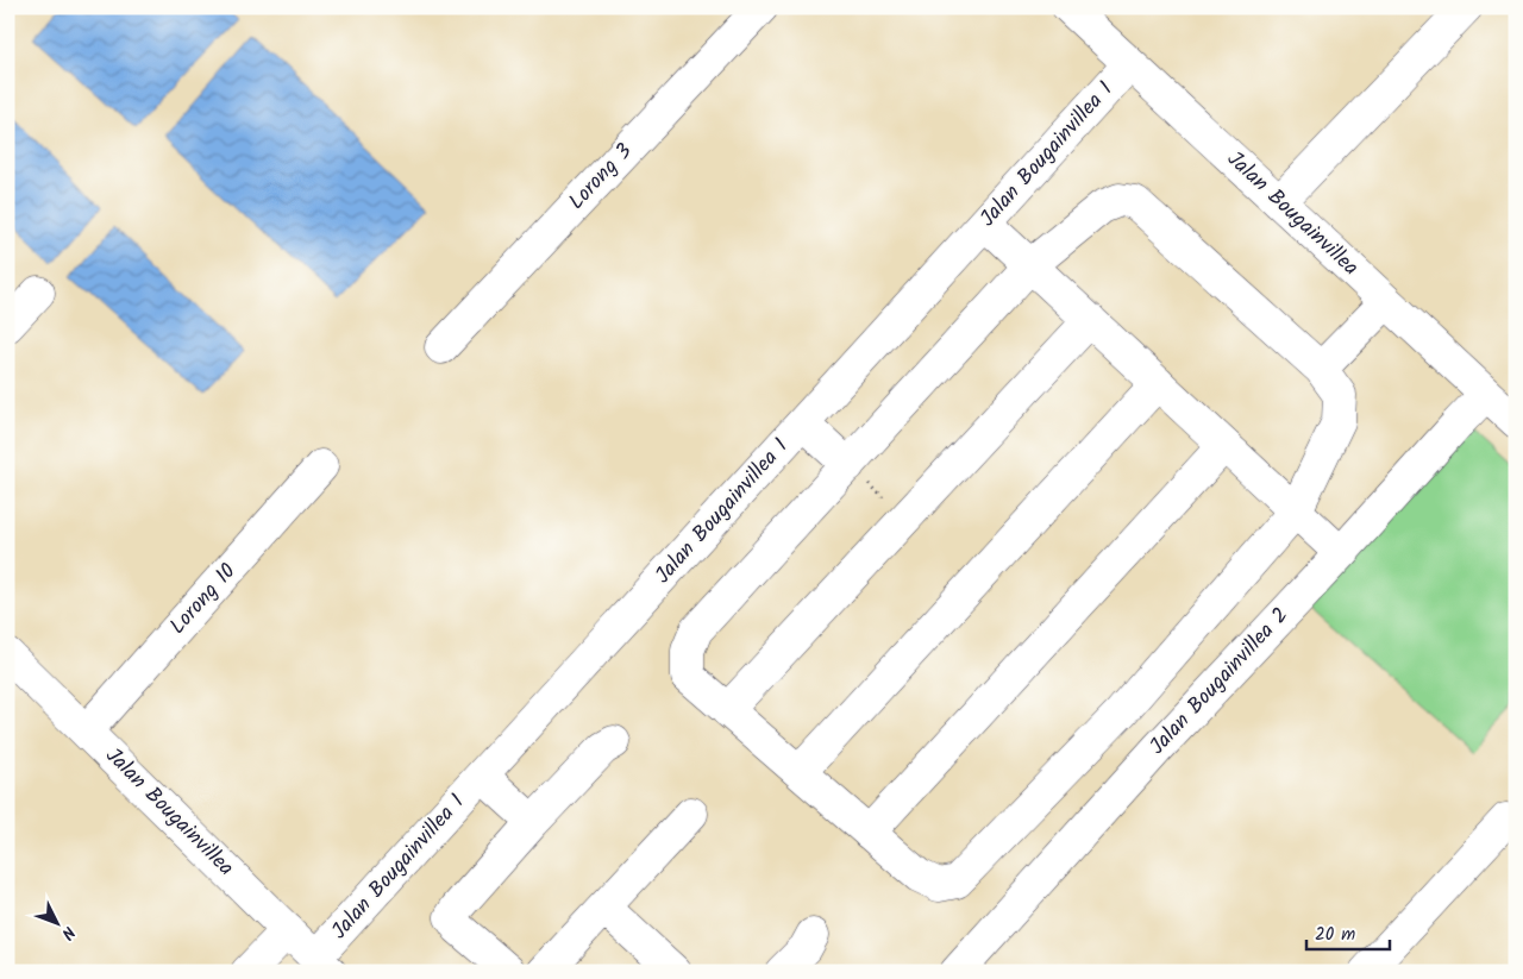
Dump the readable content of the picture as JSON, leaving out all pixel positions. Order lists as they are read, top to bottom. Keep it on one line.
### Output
{"streets":{"street":["Jalan Bougainvillea 1","Lorong 3","Jalan Bougainvillea","Lorong 10","Jalan Bougainvillea 2"]},"crossings":[["Jalan Bougainvillea 1","Jalan Bougainvillea"],["Jalan Bougainvillea","Lorong 10"],["Jalan Bougainvillea","Jalan Bougainvillea 2"]],"scale_bar":"20 m","north":"bottom right"}
